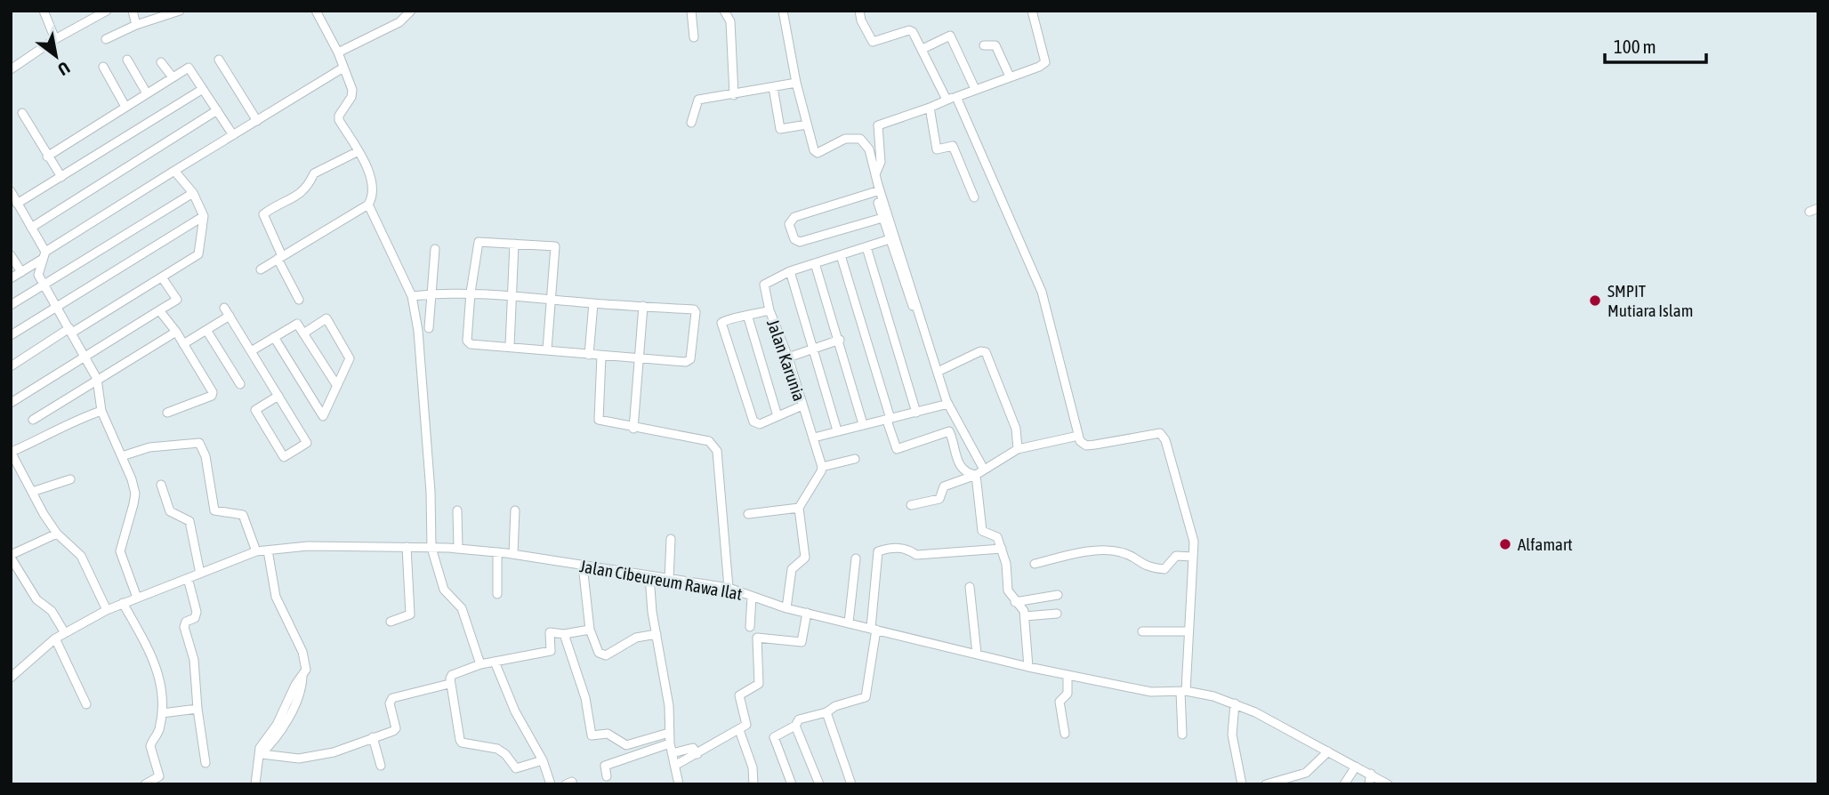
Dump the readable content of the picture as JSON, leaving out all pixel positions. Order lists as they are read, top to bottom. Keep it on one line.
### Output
{"streets":{"street":["Jalan Karunia","Jalan Cibeureum Rawa Ilat"]},"places":["SMPIT Mutiara Islam","Alfamart"],"scale_bar":"100 m","north":"bottom right"}
